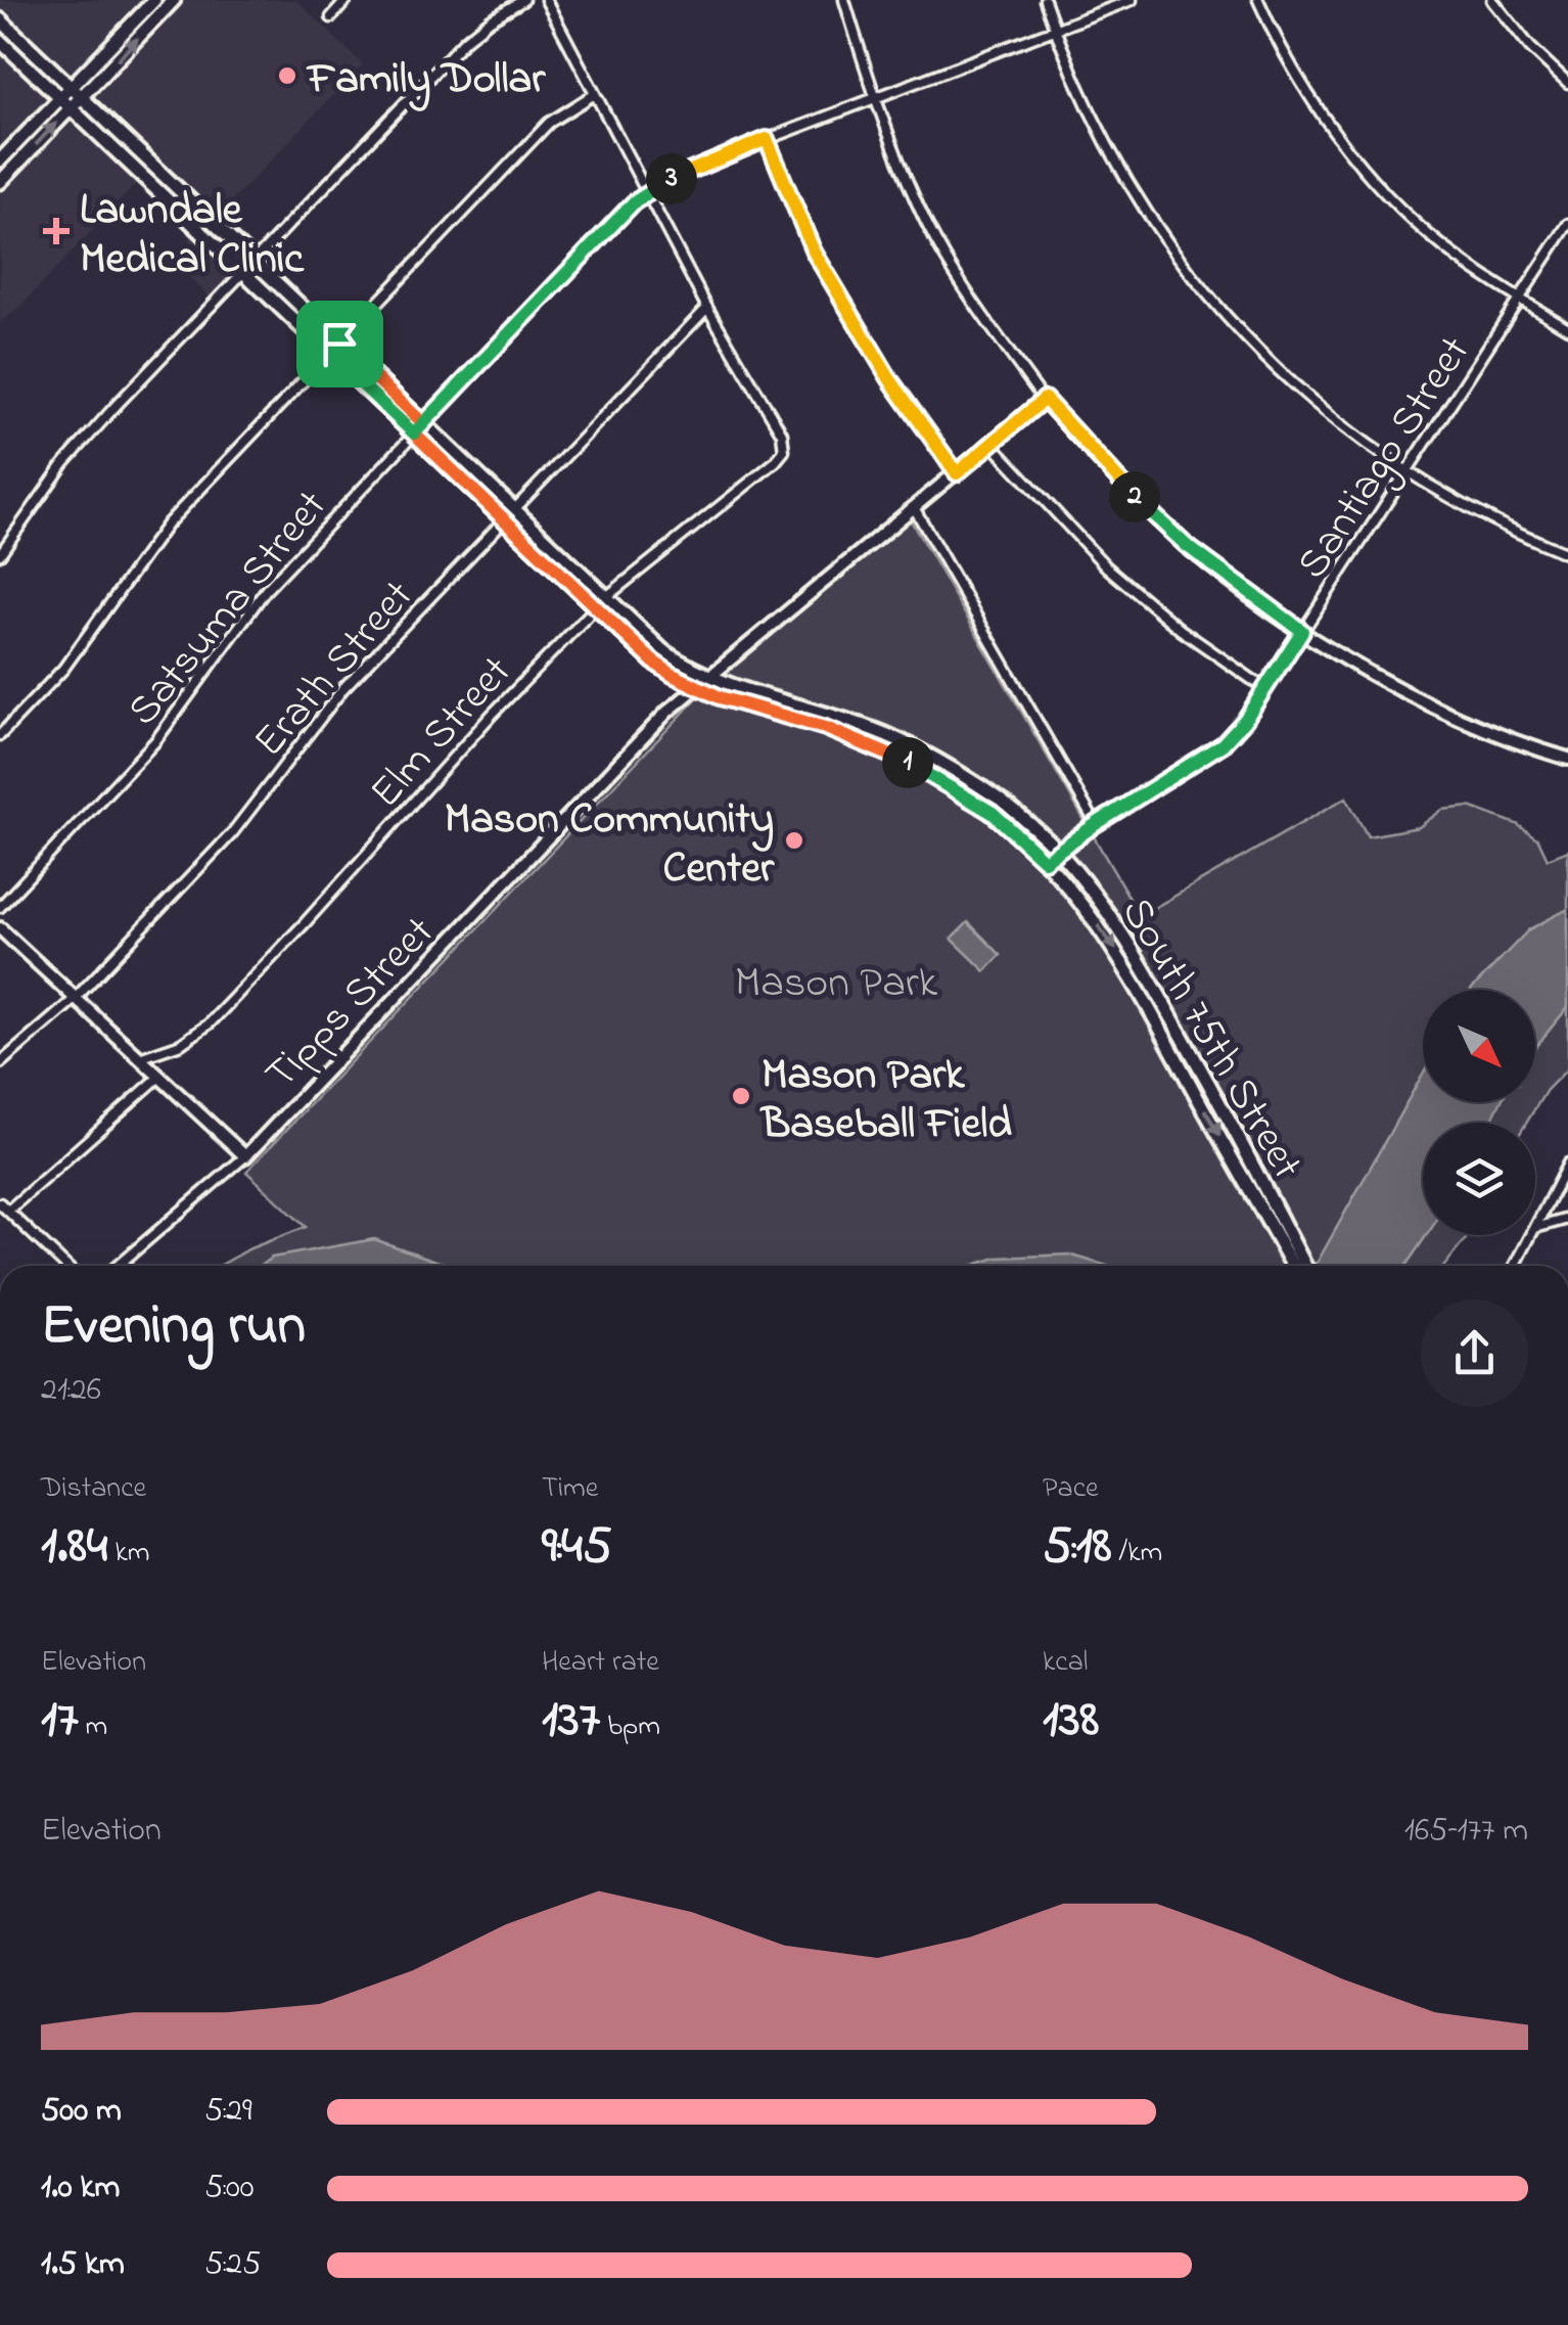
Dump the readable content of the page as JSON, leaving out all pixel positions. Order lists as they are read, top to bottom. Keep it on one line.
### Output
{"streets":{"main road":["South 75th Street"],"street":["Santiago Street","Satsuma Street","Erath Street","Elm Street","Tipps Street"]},"crossings":[["Santiago Street","South 75th Street"],["Satsuma Street","South 75th Street"],["Erath Street","Elm Street"],["Erath Street","South 75th Street"],["Elm Street","South 75th Street"],["Tipps Street","South 75th Street"]],"parks":["Mason Park"],"places":{"other":["Family Dollar","Mason Community Center","Mason Park Baseball Field"],"health":["Lawndale Medical Clinic"]},"north":"bottom right","page":{"pins":["3","2","1"],"heading":["Evening run","21:26"],"stats":[["Distance","1.84 km"],["Time","9:45"],["Pace","5:18 /km"],["Elevation","17 m"],["Heart rate","137 bpm"],["kcal","138"]],"chart":["Elevation","165–177 m"],"list":[{"name":"500 m","note":"5:29"},{"name":"1.0 km","note":"5:00"},{"name":"1.5 km","note":"5:25"}]}}
